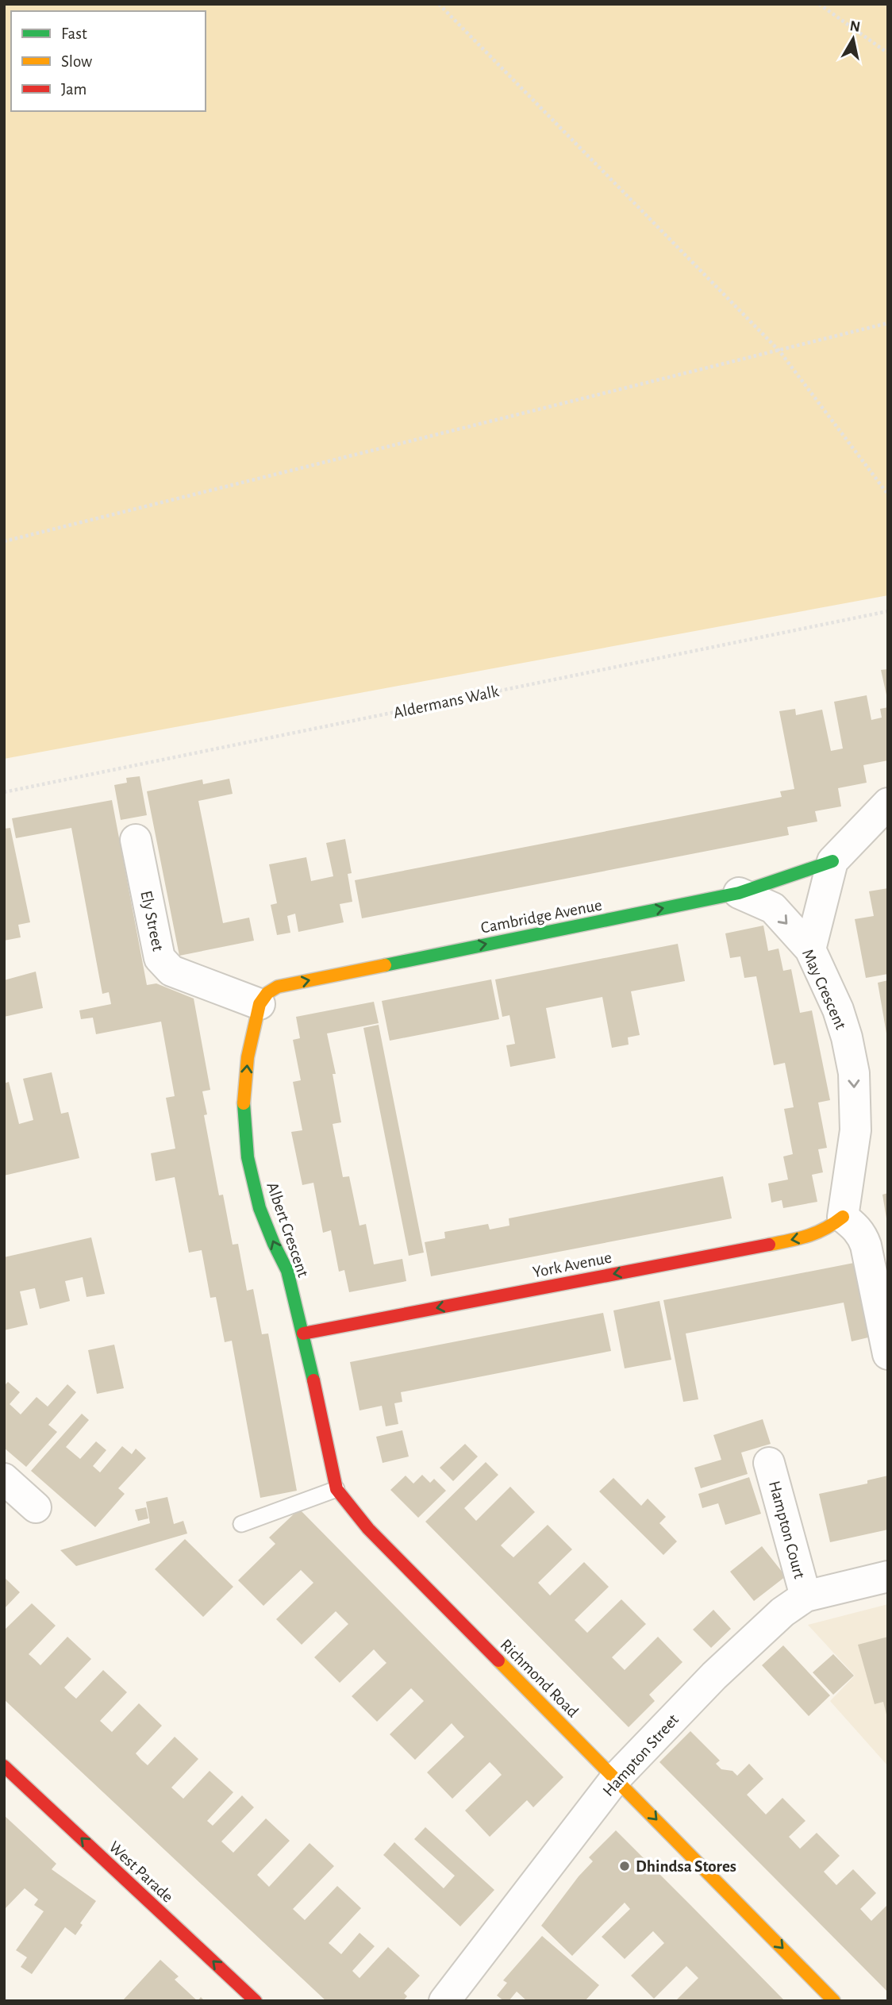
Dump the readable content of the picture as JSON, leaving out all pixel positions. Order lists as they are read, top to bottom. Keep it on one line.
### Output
{"streets":{"street":["Cambridge Avenue","Ely Street","May Crescent","Albert Crescent","York Avenue","Hampton Court","Richmond Road","Hampton Street","West Parade"],"path":["Aldermans Walk"]},"crossings":[["Cambridge Avenue","Ely Street"],["Cambridge Avenue","May Crescent"],["Cambridge Avenue","Albert Crescent"],["Ely Street","Albert Crescent"],["May Crescent","York Avenue"],["Albert Crescent","York Avenue"],["Albert Crescent","Richmond Road"],["York Avenue","Richmond Road"],["Hampton Court","Hampton Street"],["Richmond Road","Hampton Street"]],"one_way":["Cambridge Avenue","May Crescent","Albert Crescent","York Avenue","Richmond Road","West Parade"],"places":["Dhindsa Stores"],"legend":["Fast","Slow","Jam"],"north":"top"}
